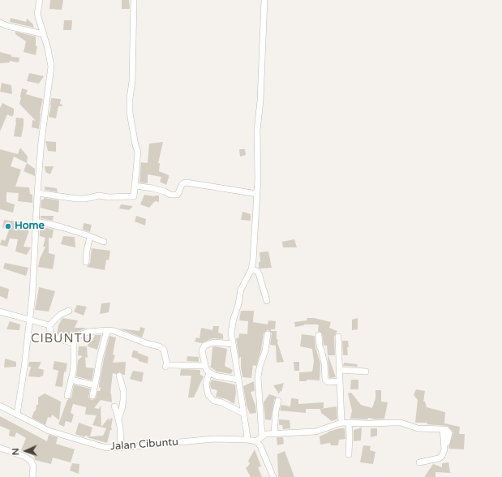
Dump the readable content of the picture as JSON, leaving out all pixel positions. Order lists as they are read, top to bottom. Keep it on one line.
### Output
{"streets":{"street":["Jalan Cibuntu"]},"districts":["CIBUNTU"],"places":["Home"],"north":"left"}
